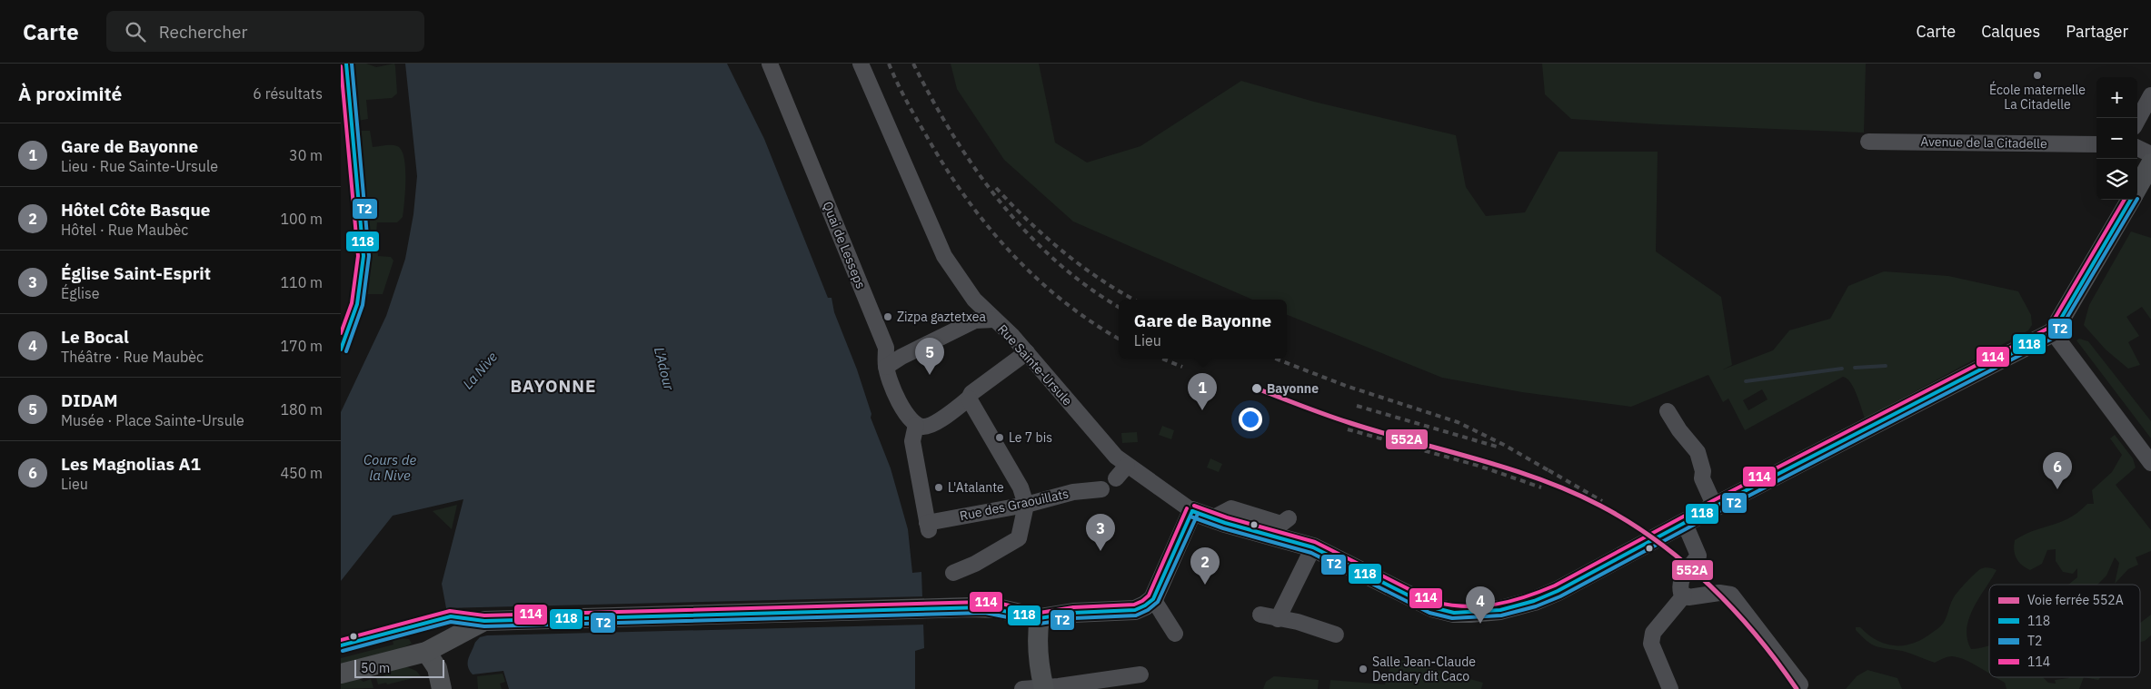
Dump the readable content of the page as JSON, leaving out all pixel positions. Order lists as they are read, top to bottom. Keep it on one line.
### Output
{"streets":{"street":["Avenue de la Citadelle","Quai de Lesseps","Rue Sainte-Ursule","Rue des Graouillats"]},"crossings":[["Quai de Lesseps","Rue des Graouillats"]],"districts":["BAYONNE"],"water":["L'Adour","La Nive","Cours de la Nive"],"places":["École maternelle La Citadelle","Zizpa gaztetxea","Bayonne","Le 7 bis","L'Atalante","Salle Jean-Claude Dendary dit Caco"],"lines":["transit line 118","transit line T2","transit line 114","rail line 552A"],"legend":["Voie ferrée 552A","118","T2","114"],"scale_bar":"50 m","page":{"header":"Carte","search":"Rechercher","nav":["Carte","Calques","Partager"],"heading":["À proximité","6 résultats"],"map_buttons":["+","−"],"list":[{"mark":"1","name":"Gare de Bayonne","note":"Lieu · Rue Sainte-Ursule","value":"30 m"},{"mark":"2","name":"Hôtel Côte Basque","note":"Hôtel · Rue Maubèc","value":"100 m"},{"mark":"3","name":"Église Saint-Esprit","note":"Église","value":"110 m"},{"mark":"4","name":"Le Bocal","note":"Théâtre · Rue Maubèc","value":"170 m"},{"mark":"5","name":"DIDAM","note":"Musée · Place Sainte-Ursule","value":"180 m"},{"mark":"6","name":"Les Magnolias A1","note":"Lieu","value":"450 m"}],"popup":["Gare de Bayonne","Lieu"],"pins":["5","1","6","3","2","4"],"scale":"50 m"}}
